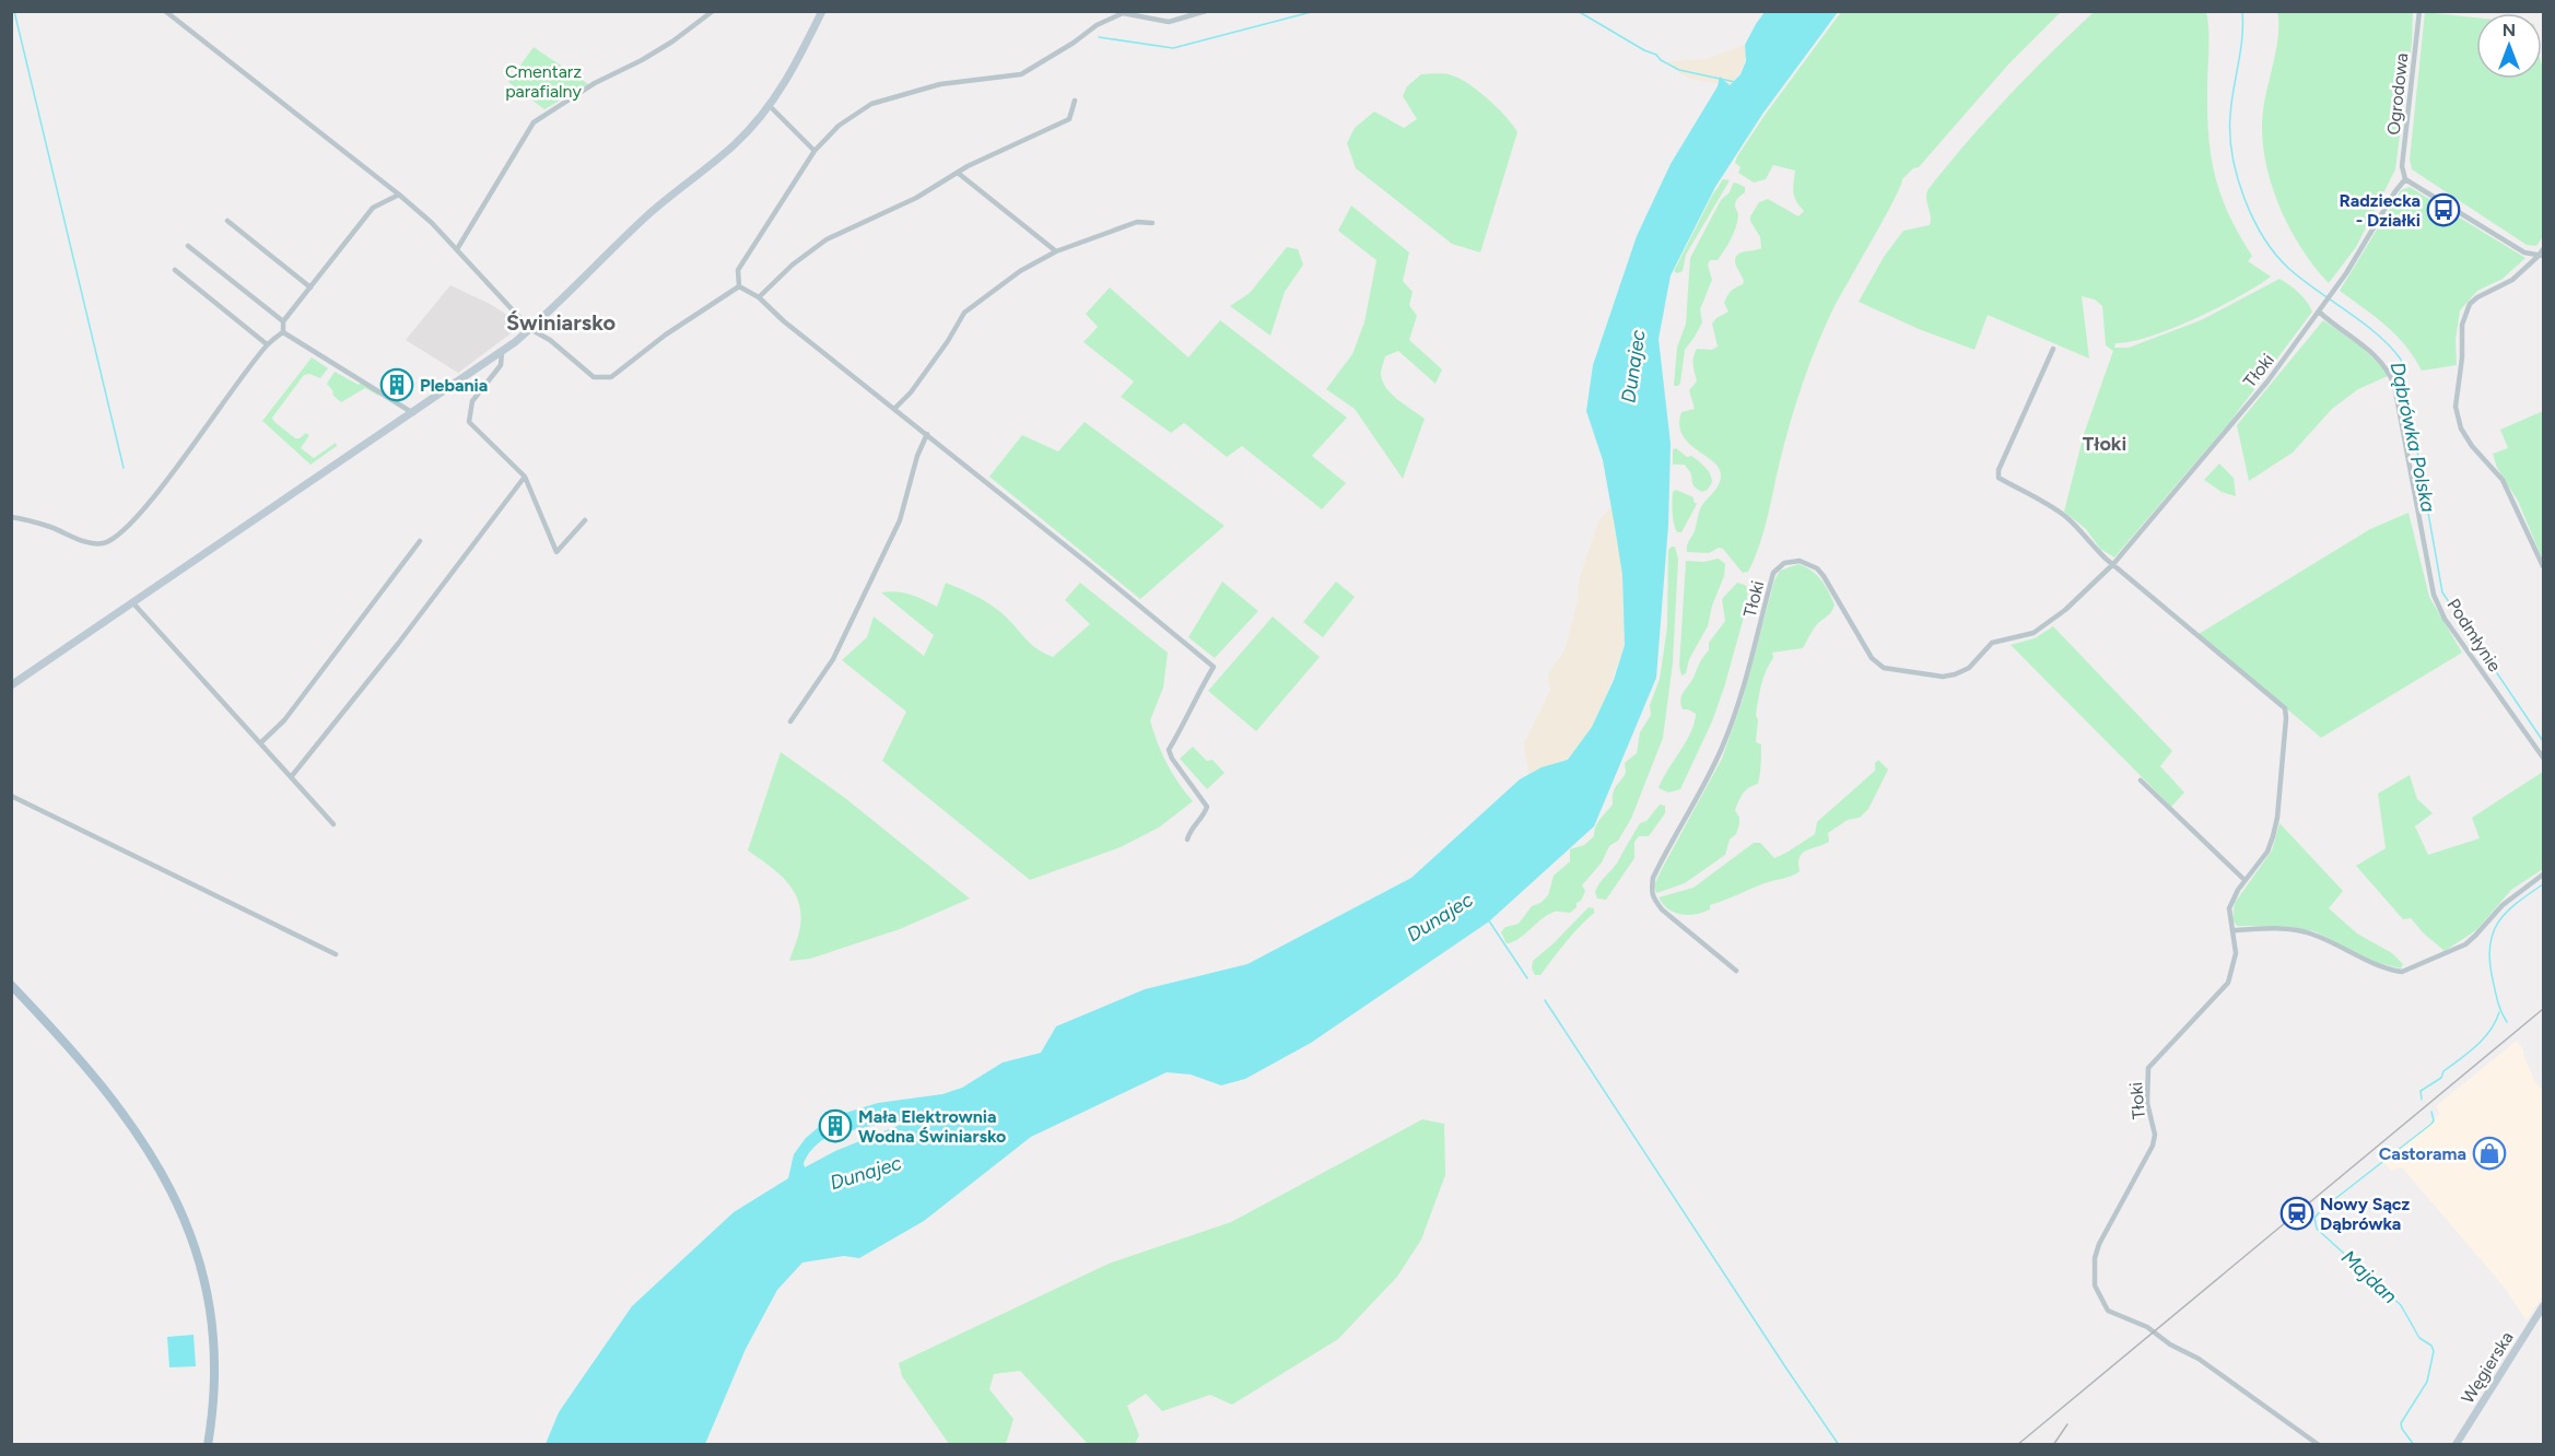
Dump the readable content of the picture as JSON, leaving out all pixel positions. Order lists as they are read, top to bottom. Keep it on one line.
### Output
{"streets":{"street":["Ogrodowa","Tłoki","Podmłynie","Węgierska"]},"crossings":[["Ogrodowa","Tłoki"],["Tłoki","Podmłynie"]],"districts":["Świniarsko","Tłoki"],"water":["Dunajec","Dąbrówka Polska","Majdan"],"parks":["Cmentarz parafialny"],"places":{"bus stop":["Radziecka - Działki"],"building":["Plebania","Mała Elektrownia Wodna Świniarsko"],"shop":["Castorama"],"station":["Nowy Sącz Dąbrówka"]},"north":"top"}
